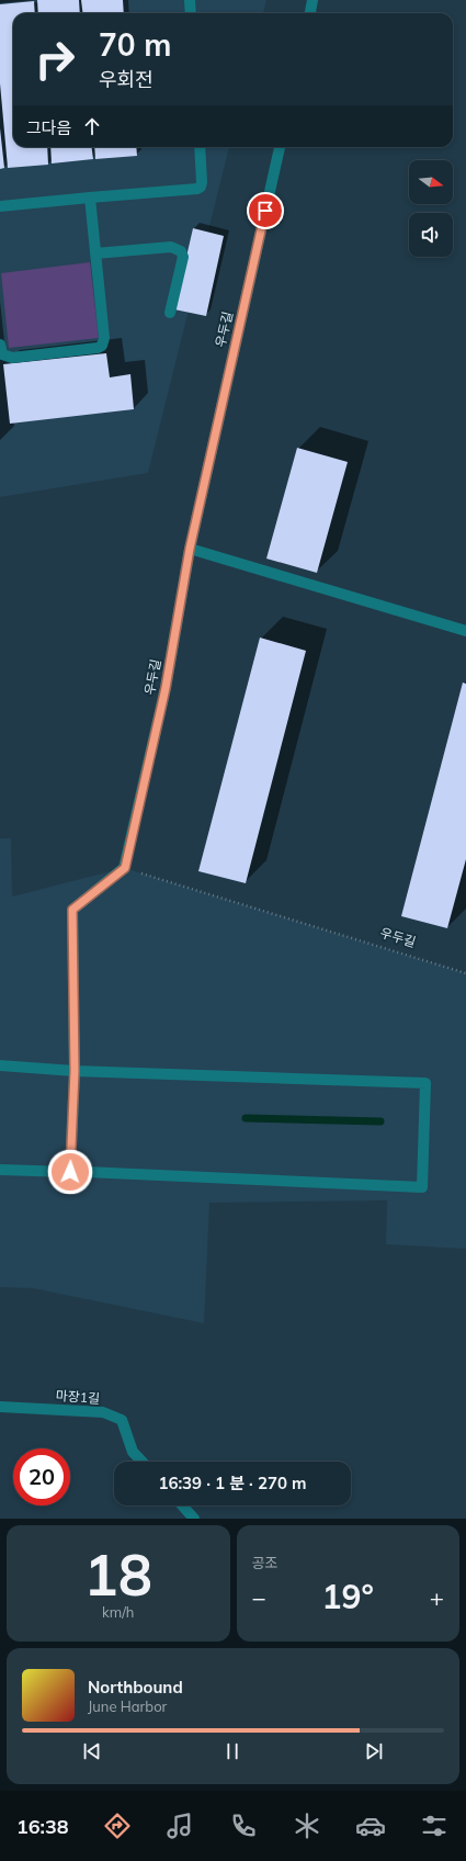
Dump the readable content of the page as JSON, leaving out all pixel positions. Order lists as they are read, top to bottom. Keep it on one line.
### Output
{"streets":{"street":["우두길","마장1길"]},"north":"right","page":{"turn":["70 m","우회전"],"then":"그다음","limit":"20","trip":"16:39 · 1 분 · 270 m","tile":[["18","km/h"],"공조"],"heat":["−","19°","+"],"song":["Northbound","June Harbor"],"tabs":"16:38"}}
